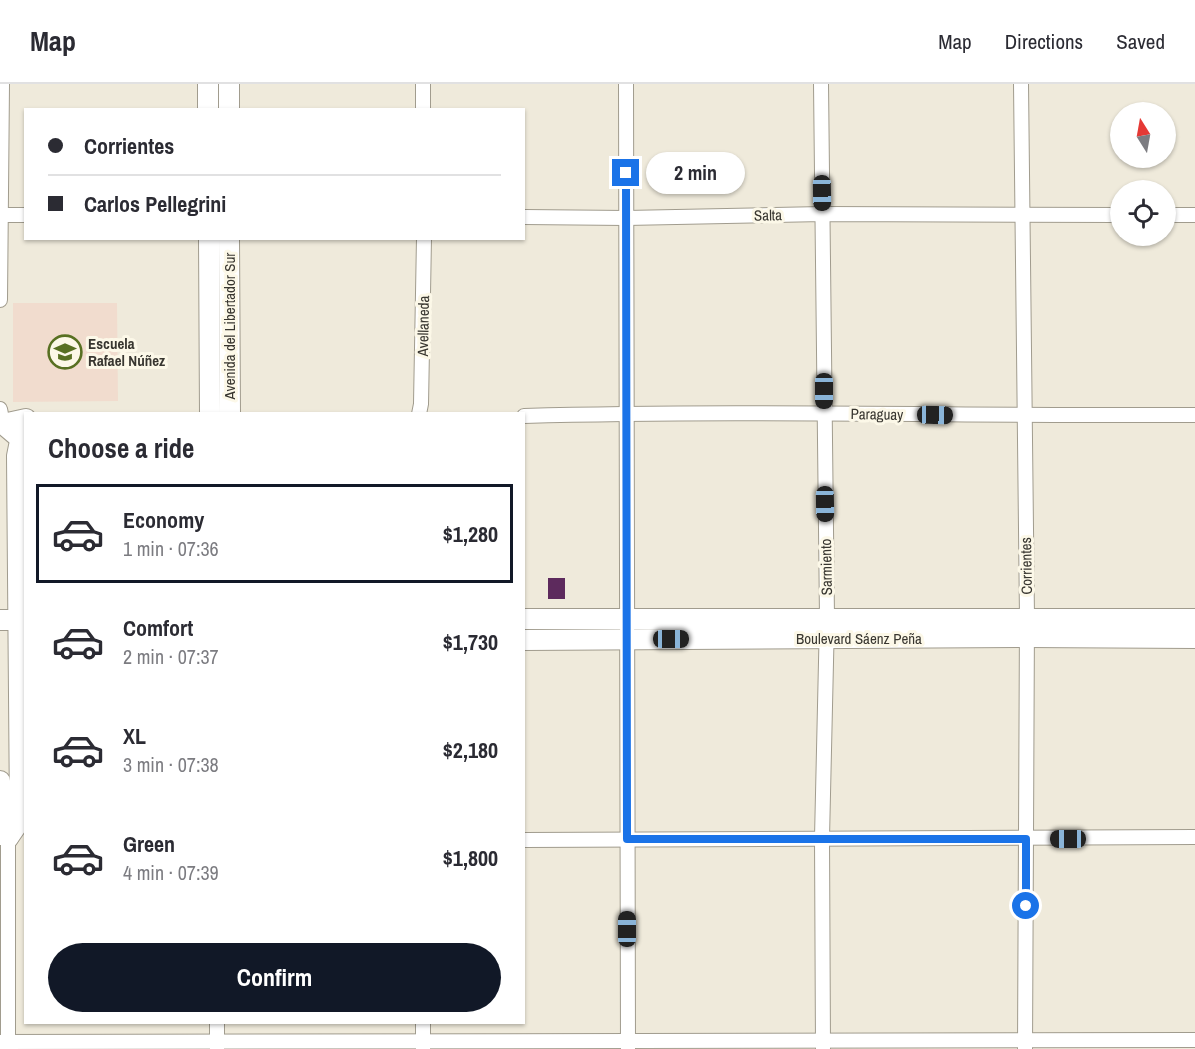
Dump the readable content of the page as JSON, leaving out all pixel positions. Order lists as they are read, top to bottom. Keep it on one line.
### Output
{"streets":{"main road":["Avenida del Libertador Sur","Boulevard Sáenz Peña"],"street":["Salta","Avellaneda","Paraguay","Corrientes","Sarmiento"]},"crossings":[["Salta","Corrientes"],["Salta","Sarmiento"],["Paraguay","Corrientes"],["Paraguay","Sarmiento"],["Corrientes","Boulevard Sáenz Peña"],["Sarmiento","Boulevard Sáenz Peña"]],"places":{"school or university":["Escuela Rafael Núñez"]},"north":"top","page":{"header":"Map","nav":["Map","Directions","Saved"],"banner":["Corrientes","Carlos Pellegrini"],"bubble":"2 min","heading":"Choose a ride","list":[{"name":"Economy","note":"1 min · 07:36","value":"$1,280"},{"name":"Comfort","note":"2 min · 07:37","value":"$1,730"},{"name":"XL","note":"3 min · 07:38","value":"$2,180"},{"name":"Green","note":"4 min · 07:39","value":"$1,800"}],"buttons":"Confirm"}}
